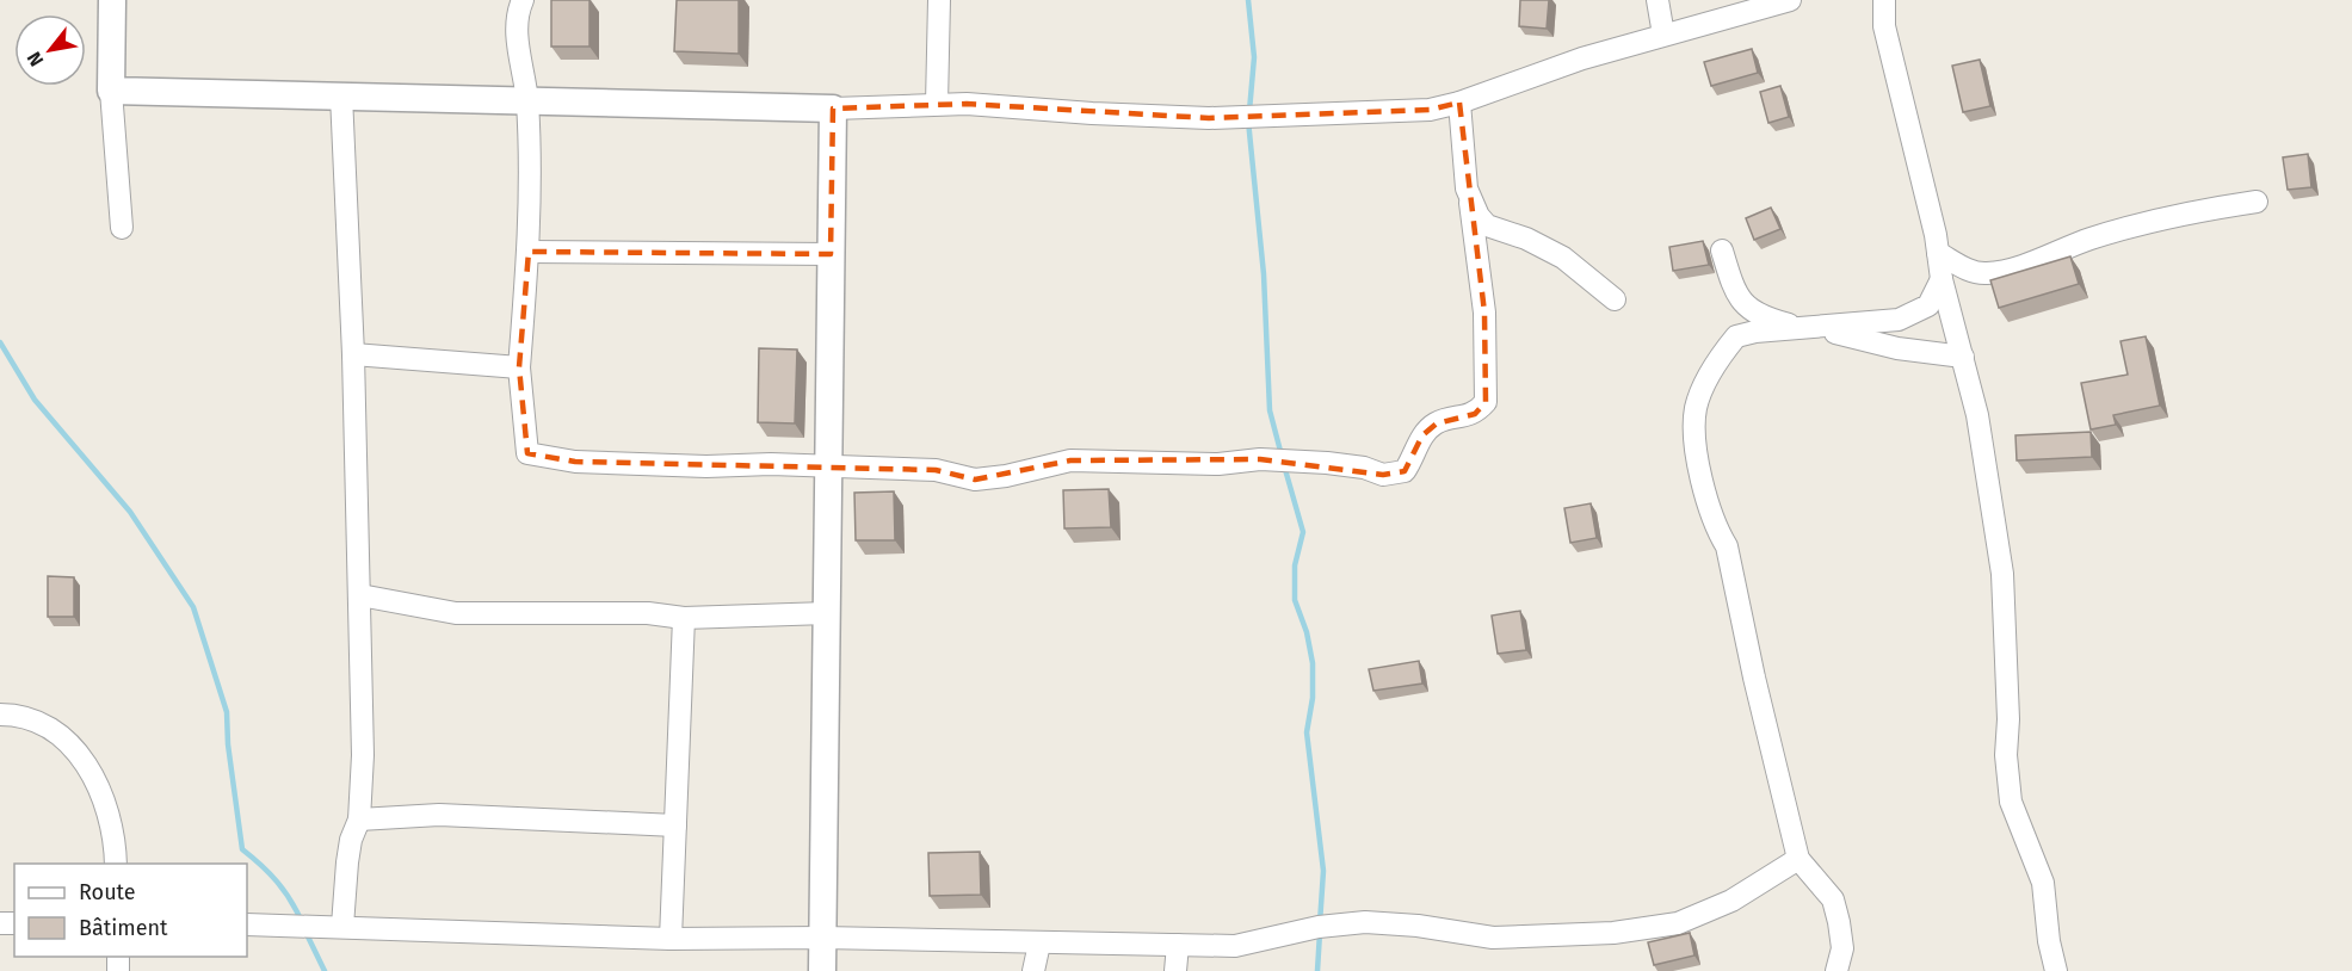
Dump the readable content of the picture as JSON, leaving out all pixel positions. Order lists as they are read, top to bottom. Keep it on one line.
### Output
{"legend":["Route","Bâtiment"],"north":"bottom left"}
